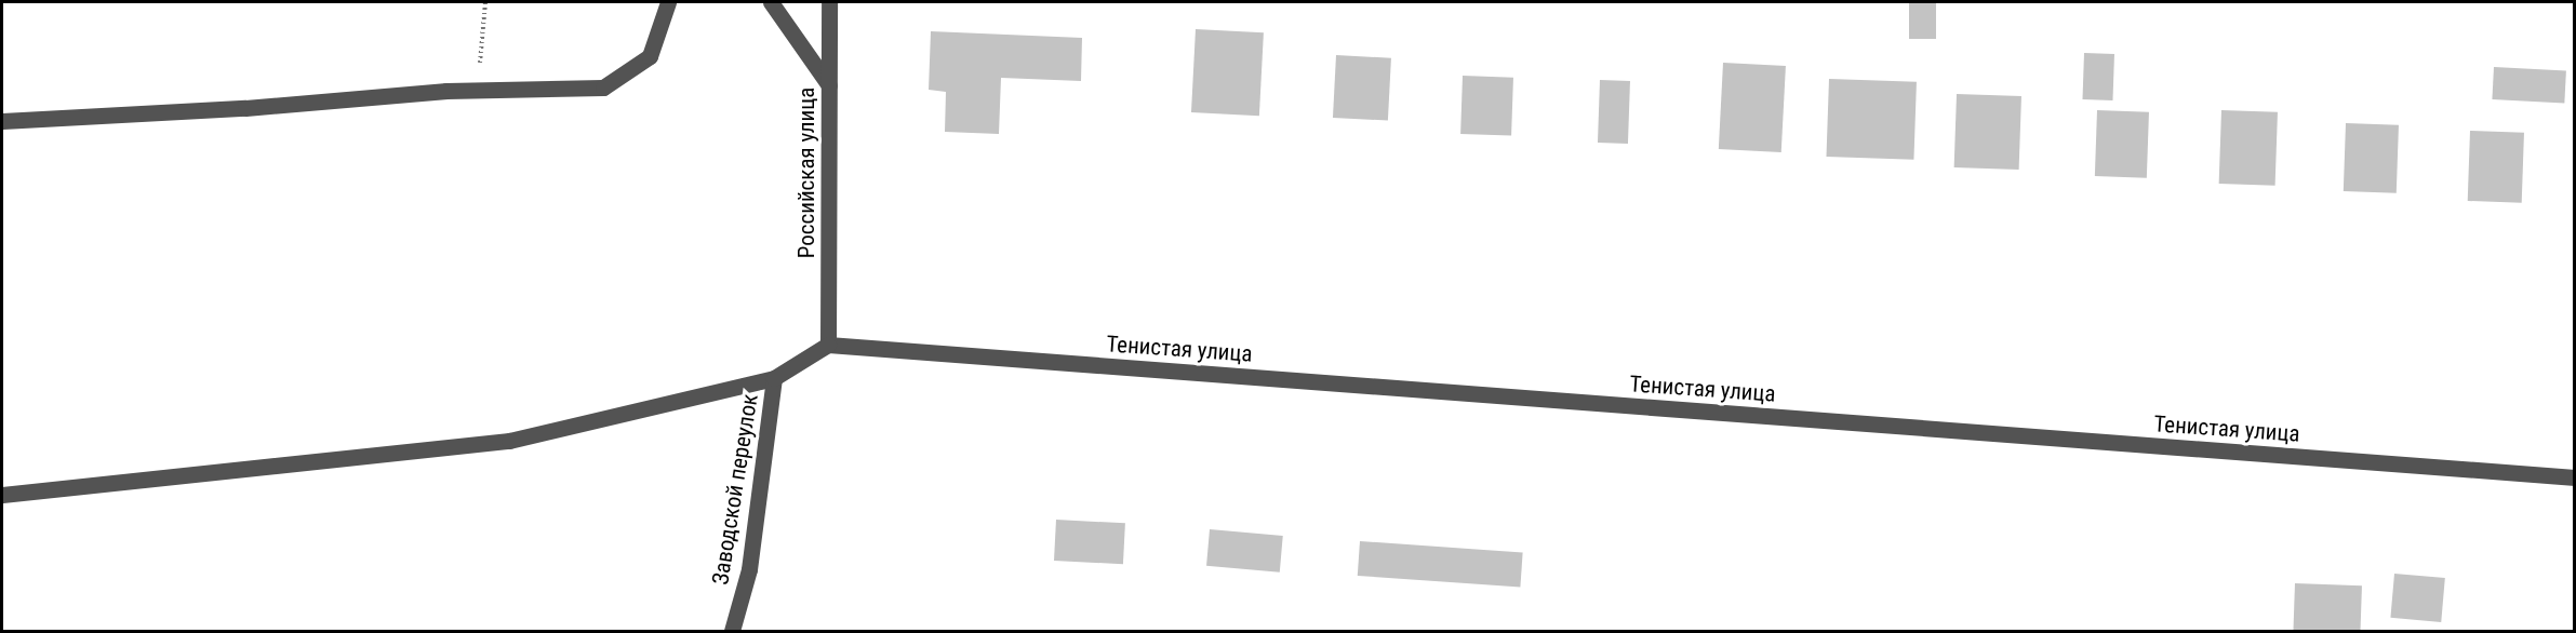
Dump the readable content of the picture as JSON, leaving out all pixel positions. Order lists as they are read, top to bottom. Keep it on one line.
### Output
{"streets":{"street":["Российская улица","Тенистая улица","Заводской переулок"]},"crossings":[["Российская улица","Тенистая улица"],["Российская улица","Заводской переулок"],["Тенистая улица","Заводской переулок"]]}
